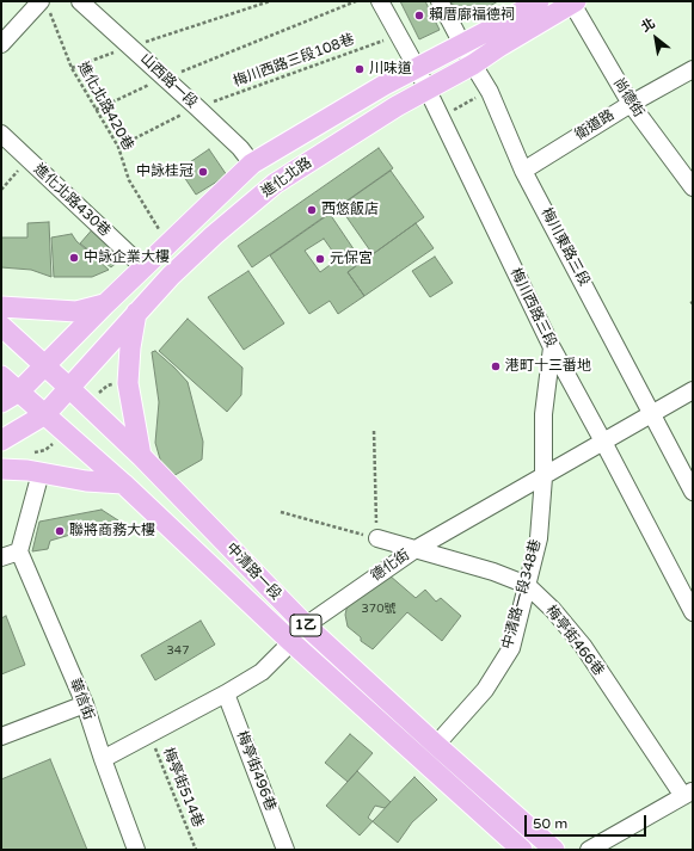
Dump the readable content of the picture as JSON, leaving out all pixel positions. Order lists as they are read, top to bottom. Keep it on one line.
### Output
{"streets":{"main road":["進化北路","中清路一段","1乙"],"street":["山西路一段","尚德街","衛道路","進化北路430巷","梅川東路三段","梅川西路三段","德化街","中清路一段348巷","梅亭街466巷","華信街","梅亭街496巷"],"path":["梅川西路三段108巷","進化北路420巷","梅亭街514巷"]},"crossings":[["梅川西路三段108巷","山西路一段"],["梅川西路三段108巷","進化北路420巷"],["梅川西路三段108巷","梅川西路三段"],["山西路一段","進化北路"],["尚德街","衛道路"],["尚德街","進化北路"],["進化北路420巷","進化北路"],["衛道路","梅川東路三段"],["進化北路","進化北路430巷"],["進化北路","梅川東路三段"],["進化北路","梅川西路三段"],["進化北路","中清路一段"],["梅川東路三段","德化街"],["梅川西路三段","德化街"],["梅川西路三段","中清路一段348巷"],["德化街","中清路一段"],["德化街","中清路一段348巷"],["德化街","梅亭街466巷"],["德化街","華信街"],["德化街","梅亭街496巷"],["德化街","梅亭街514巷"],["中清路一段","中清路一段348巷"],["中清路一段348巷","梅亭街466巷"]],"places":["賴厝廍福德祠","川味道","中詠桂冠","西悠飯店","中詠企業大樓","元保宮","港町十三番地","聯將商務大樓"],"house_numbers":["370號","347"],"scale_bar":"50 m","north":"top left"}
